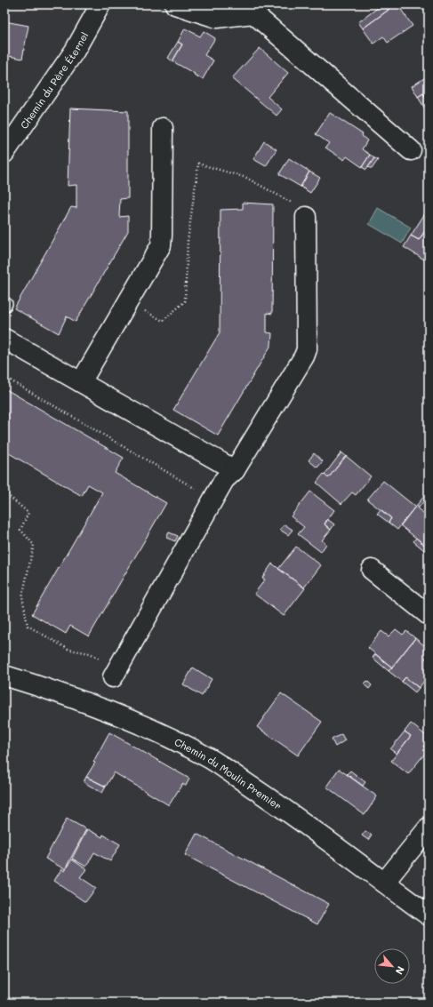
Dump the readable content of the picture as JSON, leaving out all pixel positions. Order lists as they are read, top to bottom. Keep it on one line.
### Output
{"streets":{"street":["Chemin du Père Éternel","Chemin du Moulin Premier"]},"north":"bottom right"}
